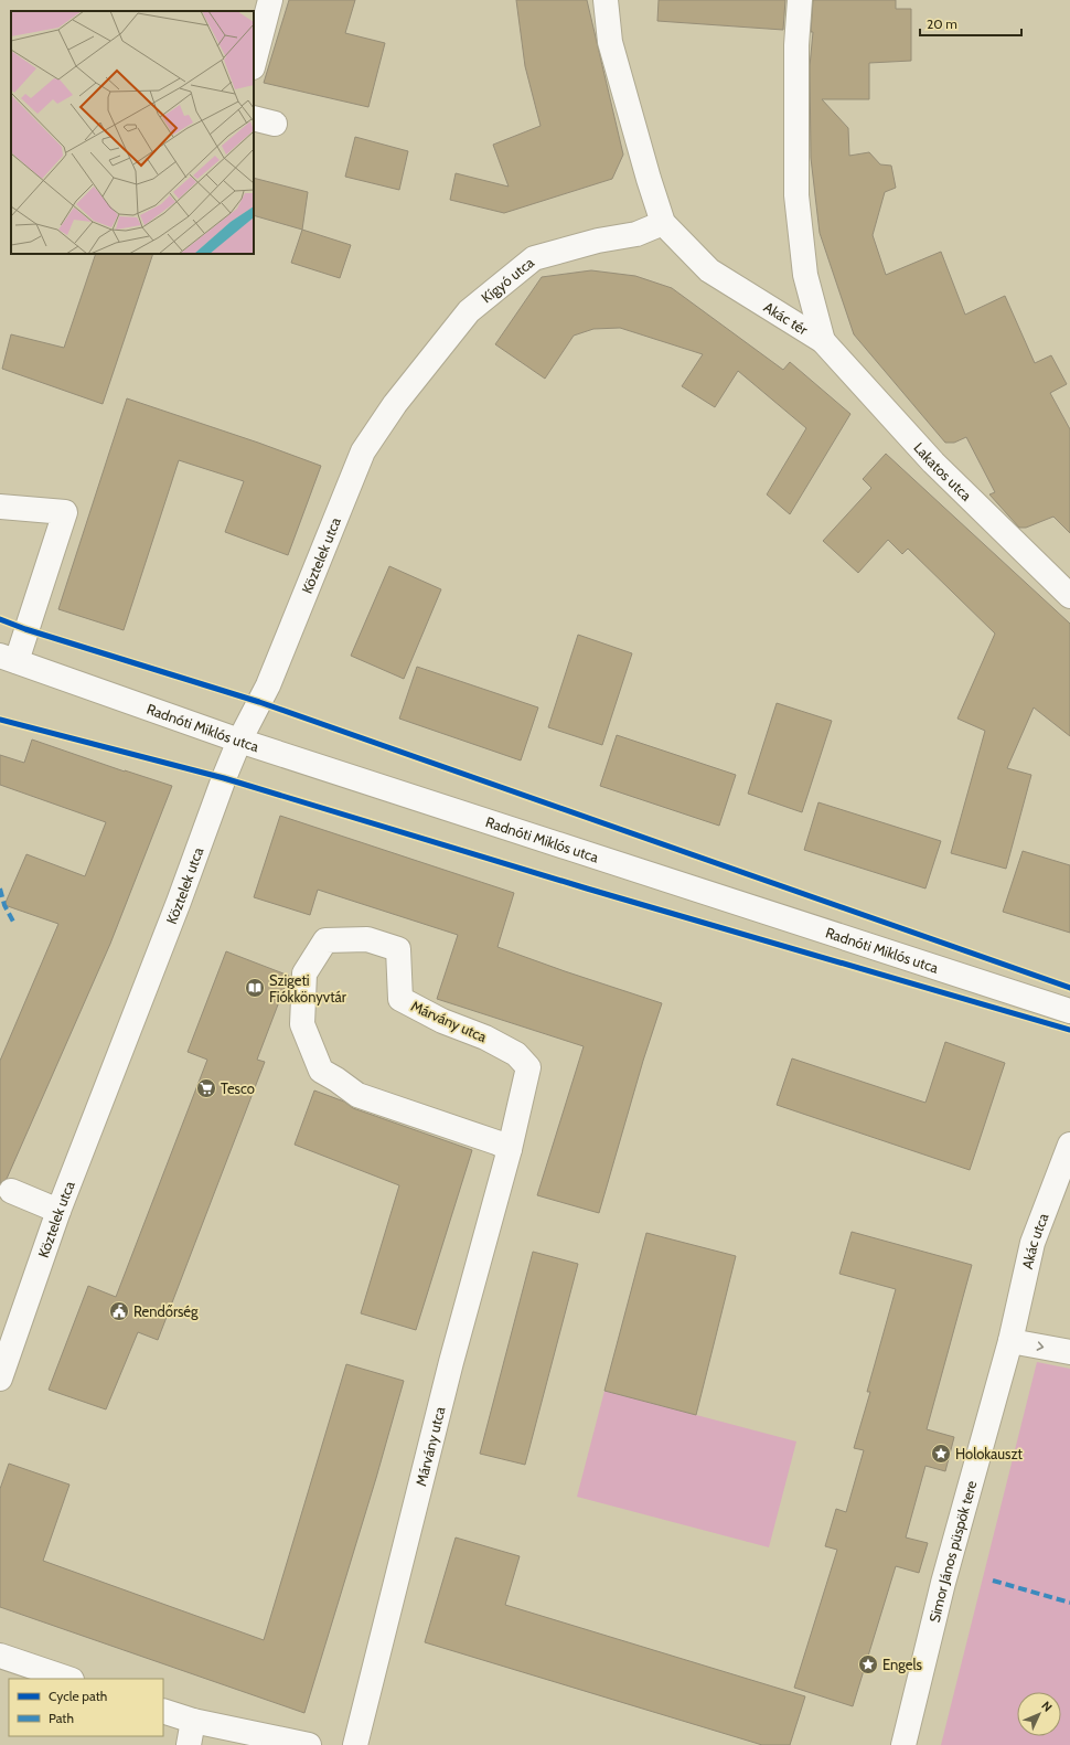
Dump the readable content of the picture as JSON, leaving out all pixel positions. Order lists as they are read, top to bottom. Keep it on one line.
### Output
{"streets":{"street":["Kígyó utca","Akác tér","Lakatos utca","Köztelek utca","Radnóti Miklós utca","Márvány utca","Akác utca","Simor János püspök tere"]},"crossings":[["Kígyó utca","Akác tér"],["Kígyó utca","Köztelek utca"],["Akác tér","Lakatos utca"],["Köztelek utca","Radnóti Miklós utca"],["Akác utca","Simor János püspök tere"]],"places":{"library":["Szigeti Fiókkönyvtár"],"supermarket":["Tesco"],"public building":["Rendőrség"],"place":["Holokauszt","Engels"]},"legend":["Cycle path","Path"],"scale_bar":"20 m","north":"top right"}
